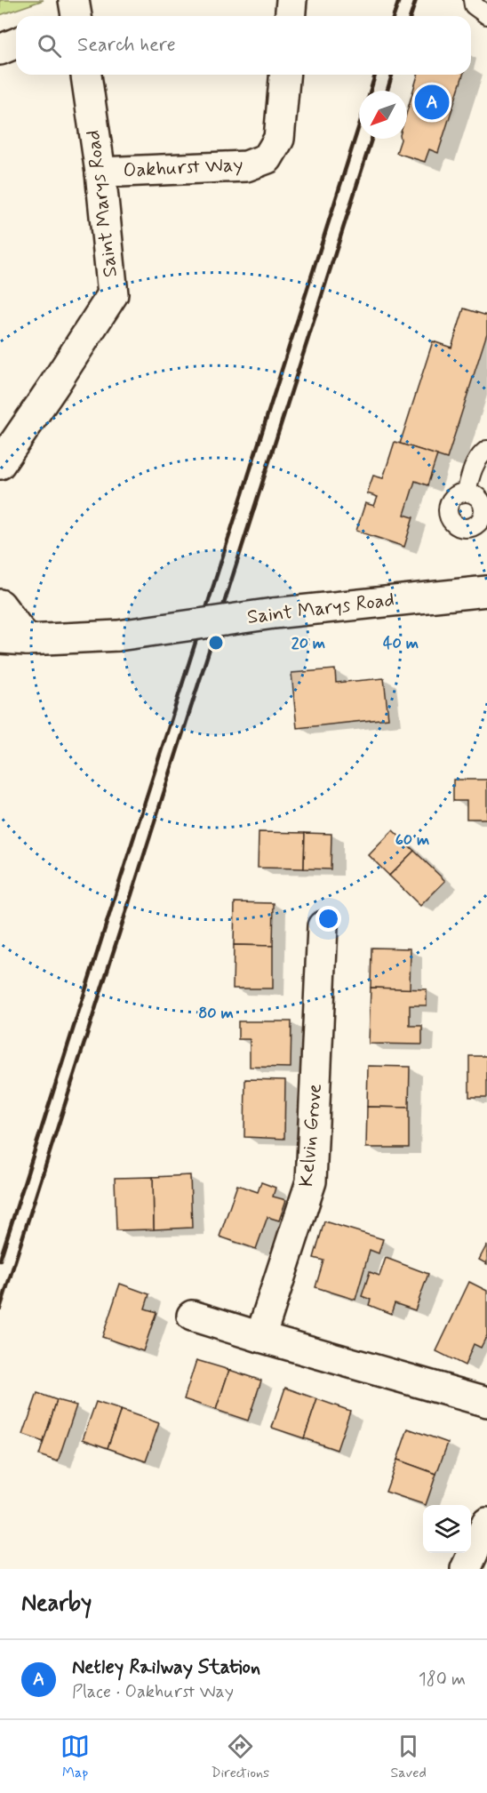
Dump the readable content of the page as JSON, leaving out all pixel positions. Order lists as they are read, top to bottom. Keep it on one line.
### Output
{"streets":{"street":["Oakhurst Way","Saint Marys Road","Kelvin Grove"]},"crossings":[["Oakhurst Way","Saint Marys Road"]],"north":"bottom left","page":{"search":"Search here","pins":"A","heading":"Nearby","list":[{"mark":"A","name":"Netley Railway Station","note":"Place · Oakhurst Way","value":"180 m"}],"nav":["Map","Directions","Saved"]},"rings":["20 m","40 m","60 m","80 m"]}
